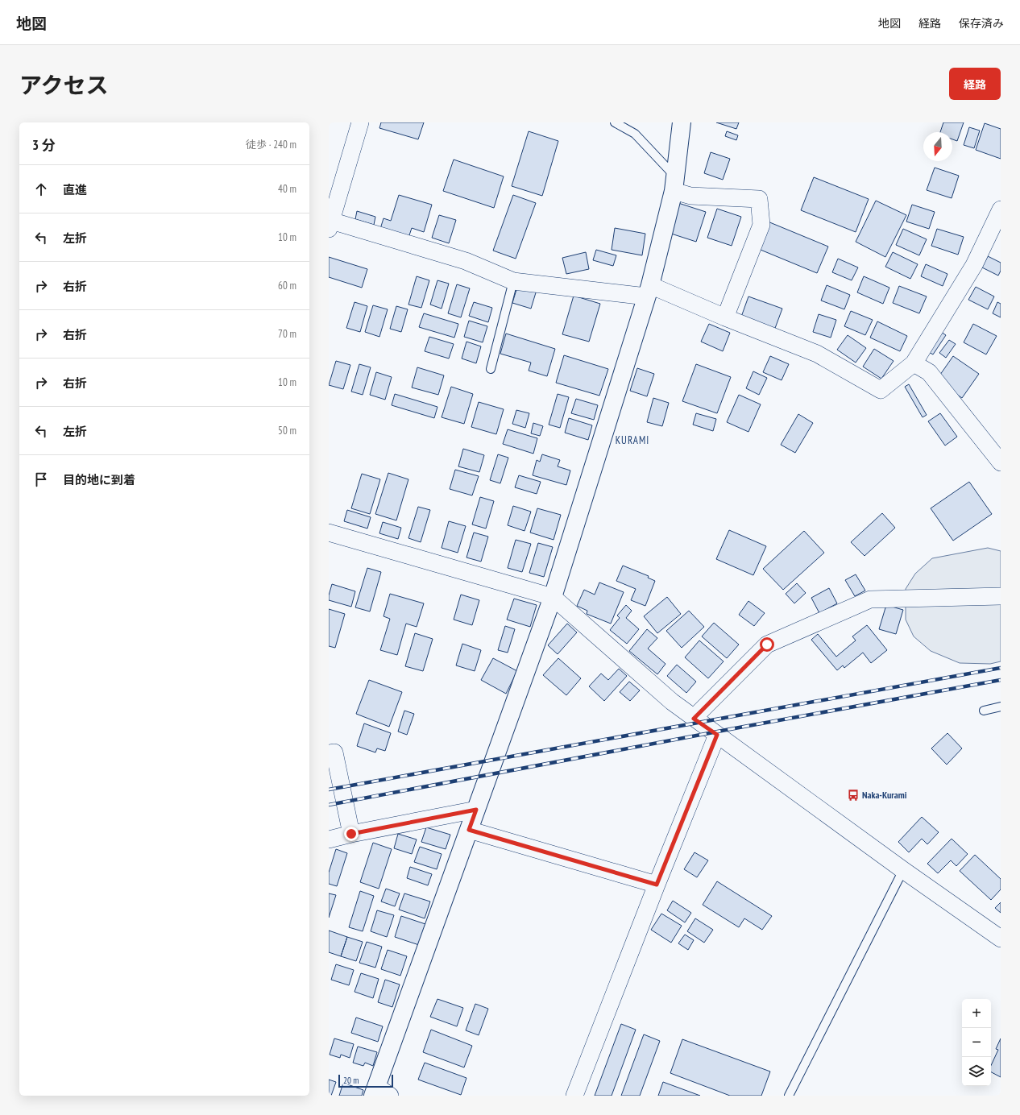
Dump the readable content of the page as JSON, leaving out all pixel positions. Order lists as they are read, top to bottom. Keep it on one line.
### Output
{"districts":["KURAMI"],"places":{"bus stop":["Naka-Kurami"]},"scale_bar":"20 m","north":"bottom","page":{"header":"地図","nav":["地図","経路","保存済み"],"title":"アクセス","buttons":"経路","heading":["3 分","徒歩 · 240 m"],"list":[["直進","40 m"],["左折","10 m"],["右折","60 m"],["右折","70 m"],["右折","10 m"],["左折","50 m"],"目的地に到着"],"map_buttons":["+","−"],"scale":"20 m"}}
